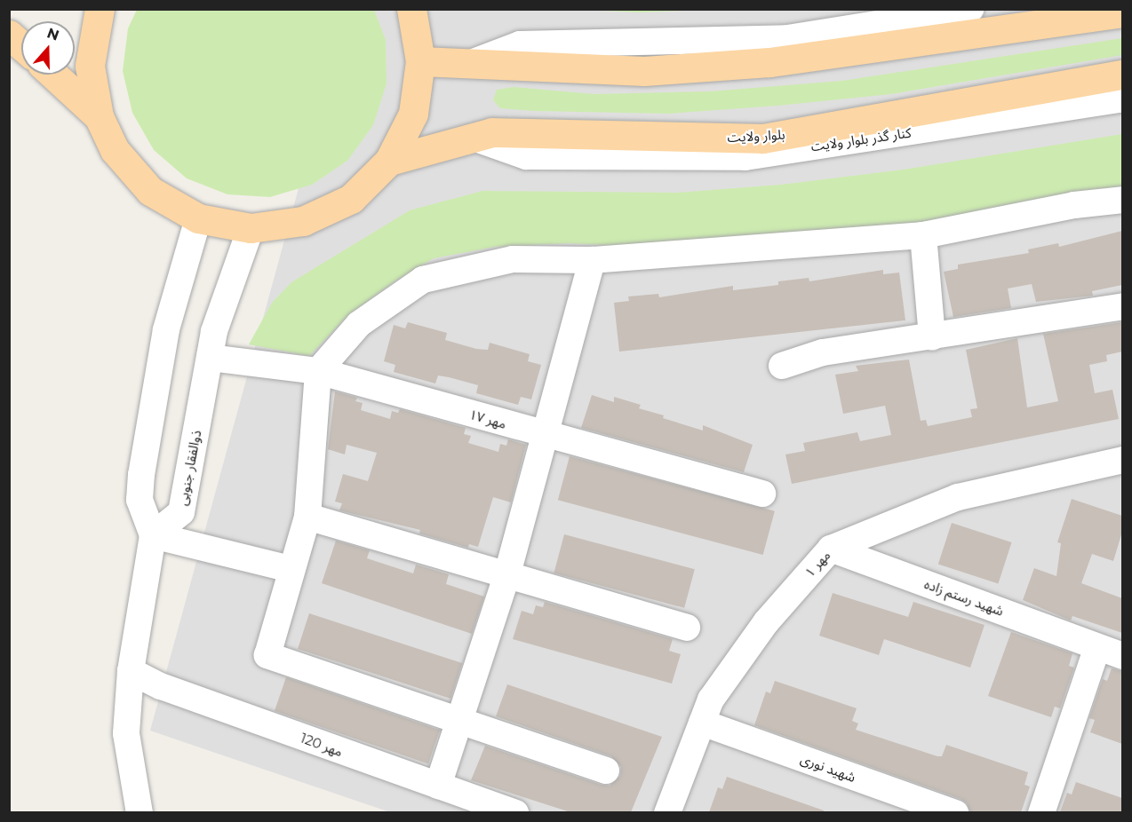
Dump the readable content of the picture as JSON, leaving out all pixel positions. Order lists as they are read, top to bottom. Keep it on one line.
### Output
{"streets":{"main road":["بلوار ولایت"],"street":["کنار گذر بلوار ولایت","مهر ۱۷","ذوالفقار جنوبی","مهر ۱","شهید رستم زاده","مهر 120","شهید نوری"]},"crossings":[["بلوار ولایت","کنار گذر بلوار ولایت"],["مهر ۱۷","ذوالفقار جنوبی"],["مهر ۱","شهید رستم زاده"],["مهر ۱","شهید نوری"]],"north":"top"}
